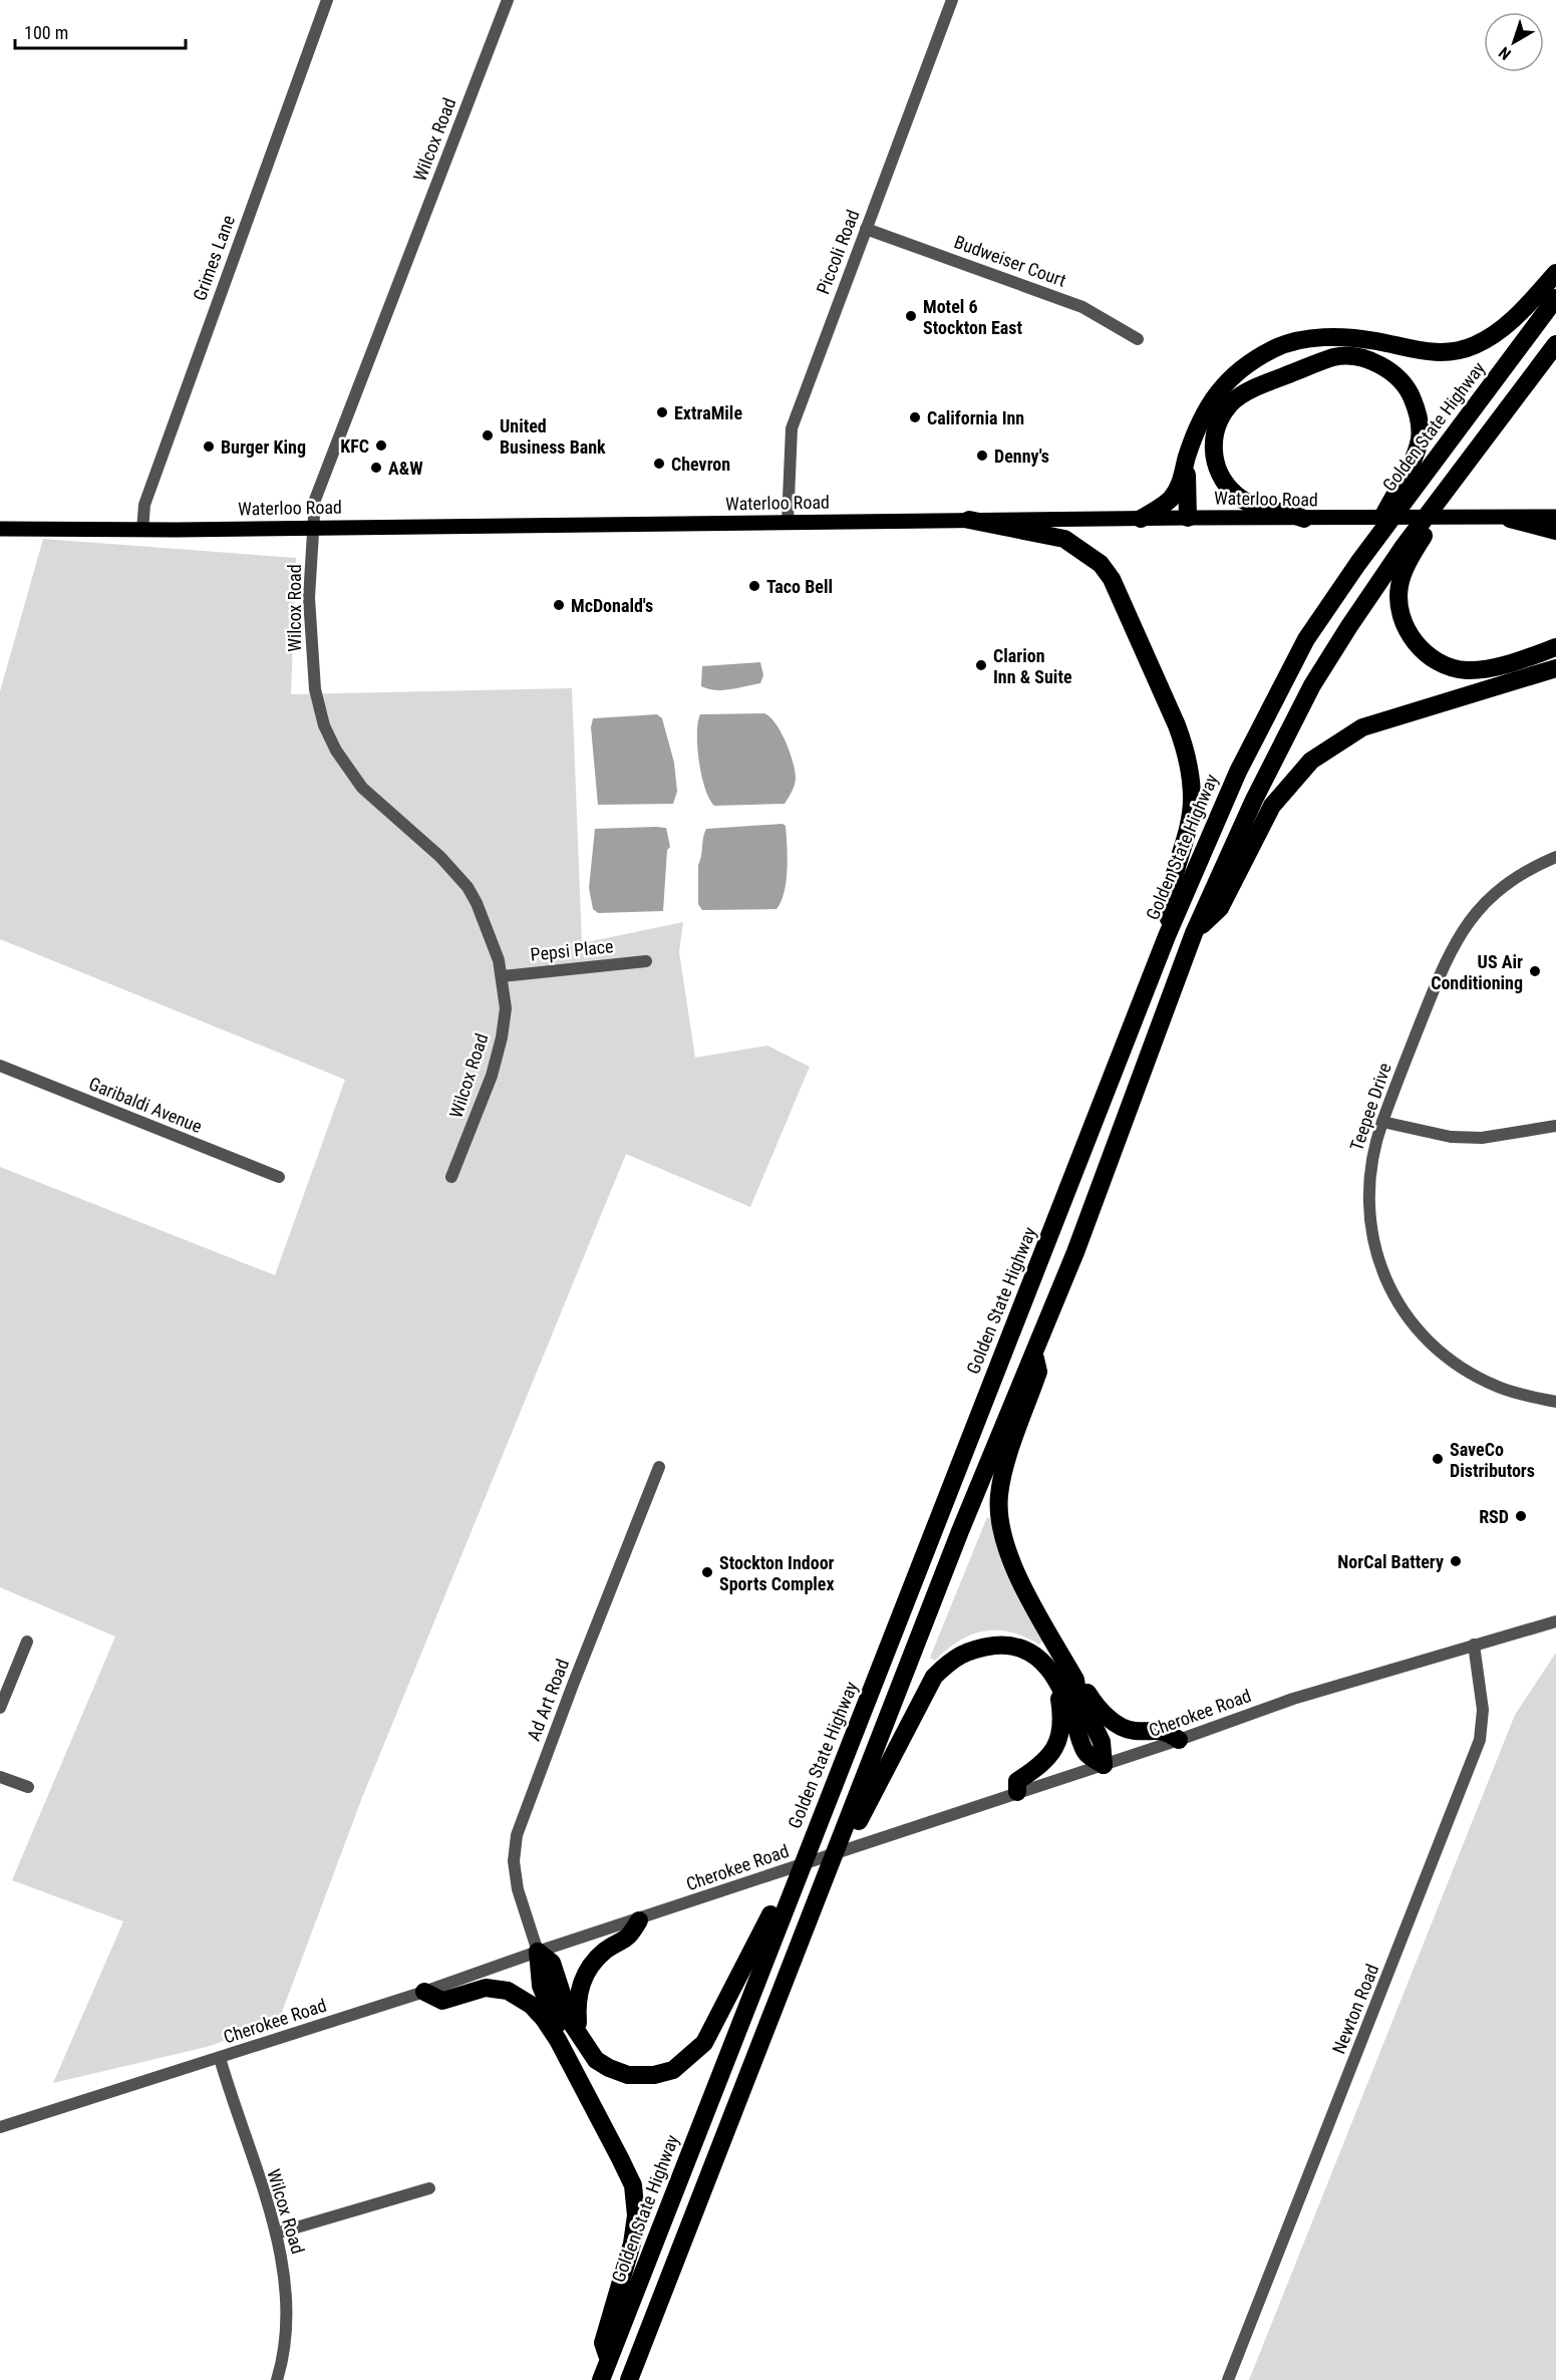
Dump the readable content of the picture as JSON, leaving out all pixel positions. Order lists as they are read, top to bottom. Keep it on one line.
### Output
{"streets":{"highway":["Golden State Highway"],"main road":["Waterloo Road"],"street":["Wilcox Road","Piccoli Road","Grimes Lane","Budweiser Court","Pepsi Place","Garibaldi Avenue","Teepee Drive","Ad Art Road","Cherokee Road","Newton Road"]},"crossings":[["Wilcox Road","Waterloo Road"],["Wilcox Road","Pepsi Place"],["Wilcox Road","Cherokee Road"],["Piccoli Road","Budweiser Court"],["Piccoli Road","Waterloo Road"],["Grimes Lane","Waterloo Road"],["Ad Art Road","Cherokee Road"],["Cherokee Road","Newton Road"]],"places":["Motel 6 Stockton East","ExtraMile","California Inn","United Business Bank","KFC","Burger King","Denny's","Chevron","A&W","Taco Bell","McDonald's","Clarion Inn & Suite","US Air Conditioning","SaveCo Distributors","RSD","NorCal Battery","Stockton Indoor Sports Complex"],"scale_bar":"100 m","north":"bottom left"}
